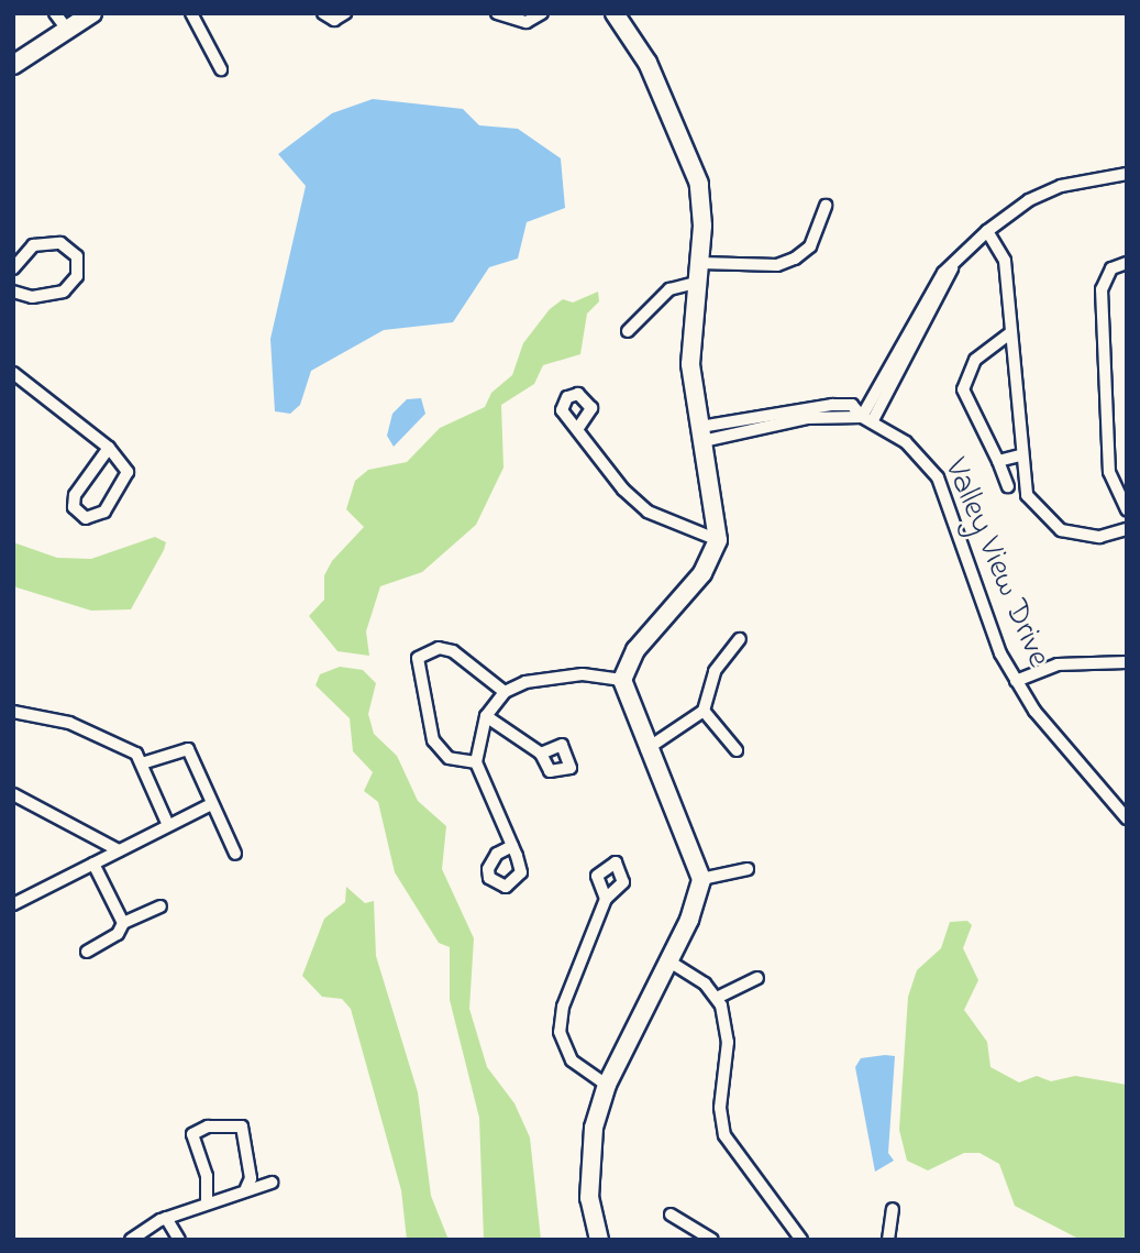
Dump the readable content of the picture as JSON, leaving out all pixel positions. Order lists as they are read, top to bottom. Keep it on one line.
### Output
{"streets":{"street":["Valley View Drive"]}}
